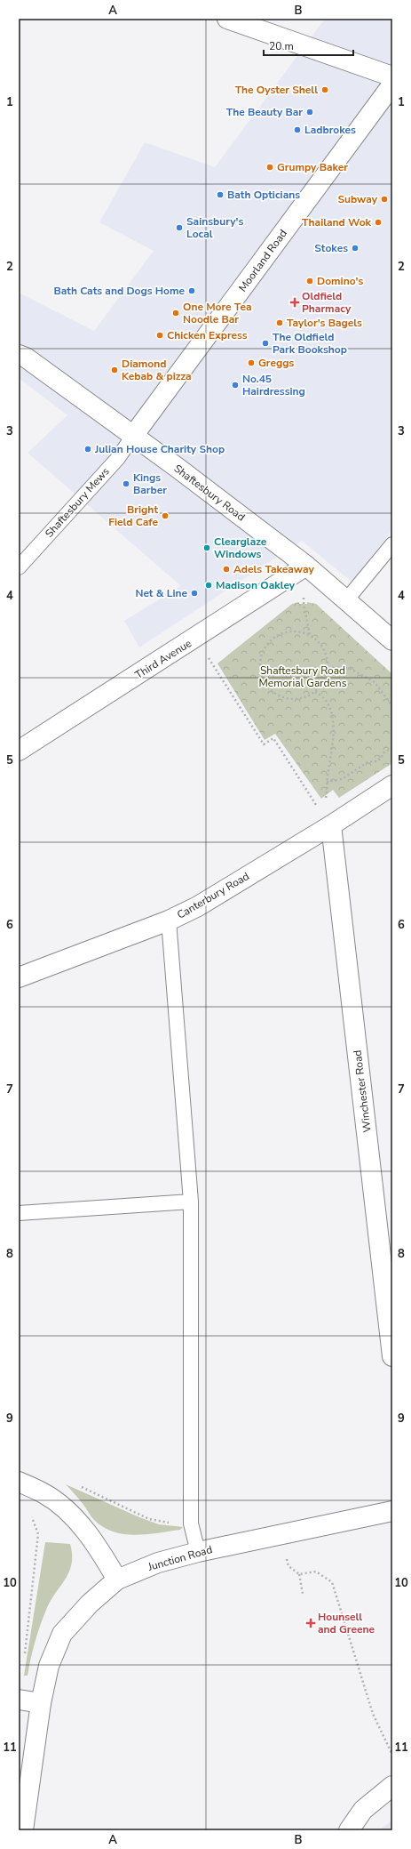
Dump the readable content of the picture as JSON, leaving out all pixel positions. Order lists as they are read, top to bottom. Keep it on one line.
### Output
{"streets":{"street":["Moorland Road","Shaftesbury Road","Third Avenue","Canterbury Road","Winchester Road","Junction Road"],"lane":["Shaftesbury Mews"]},"crossings":[["Moorland Road","Shaftesbury Road"],["Moorland Road","Shaftesbury Mews"],["Shaftesbury Road","Shaftesbury Mews"],["Shaftesbury Road","Third Avenue"],["Canterbury Road","Winchester Road"]],"parks":["Shaftesbury Road Memorial Gardens"],"places":{"other":["The Oyster Shell","The Beauty Bar","Ladbrokes","Grumpy Baker","Bath Opticians","Subway","Thailand Wok","Sainsbury's Local","Stokes","Domino's","Bath Cats and Dogs Home","One More Tea Noodle Bar","Taylor's Bagels","Chicken Express","The Oldfield Park Bookshop","Greggs","Diamond Kebab & pizza","No.45 Hairdressing","Julian House Charity Shop","Kings Barber","Bright Field Cafe","Clearglaze Windows","Adels Takeaway","Madison Oakley","Net & Line"],"health":["Oldfield Pharmacy","Hounsell and Greene"]},"scale_bar":"20 m","grid":{"columns":["A","B"],"rows":["1","2","3","4","5","6","7","8","9","10","11"]}}
